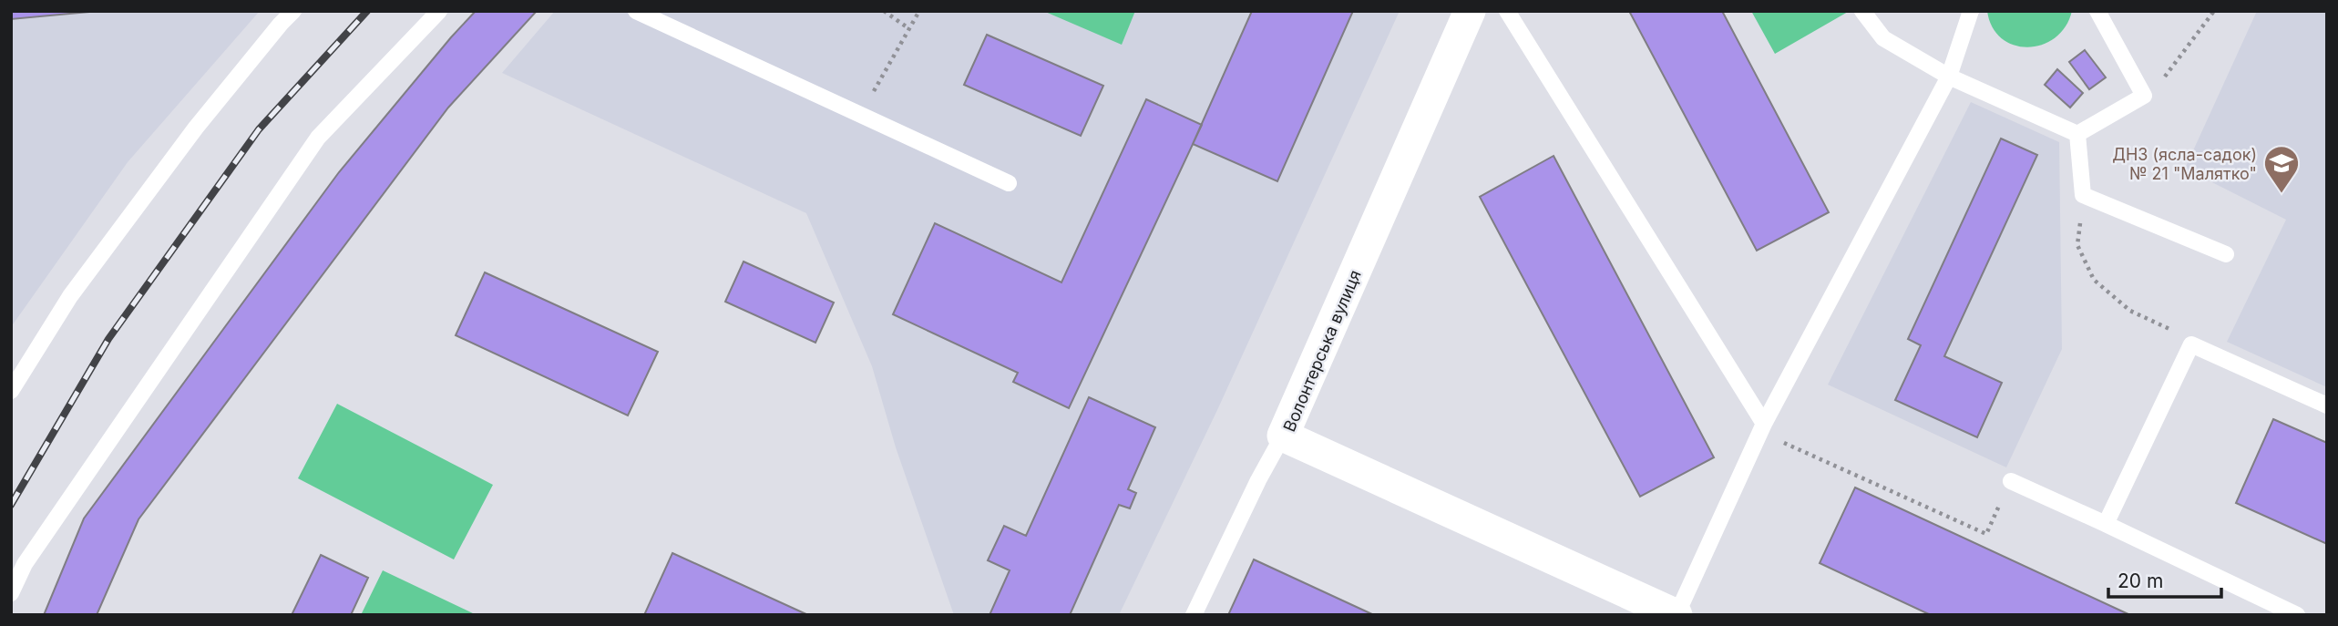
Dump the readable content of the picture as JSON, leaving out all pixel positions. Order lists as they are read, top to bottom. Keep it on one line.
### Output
{"streets":{"street":["Волонтерська вулиця"]},"places":{"school or university":["ДНЗ (ясла-садок) № 21 \"Малятко\""]},"scale_bar":"20 m"}
